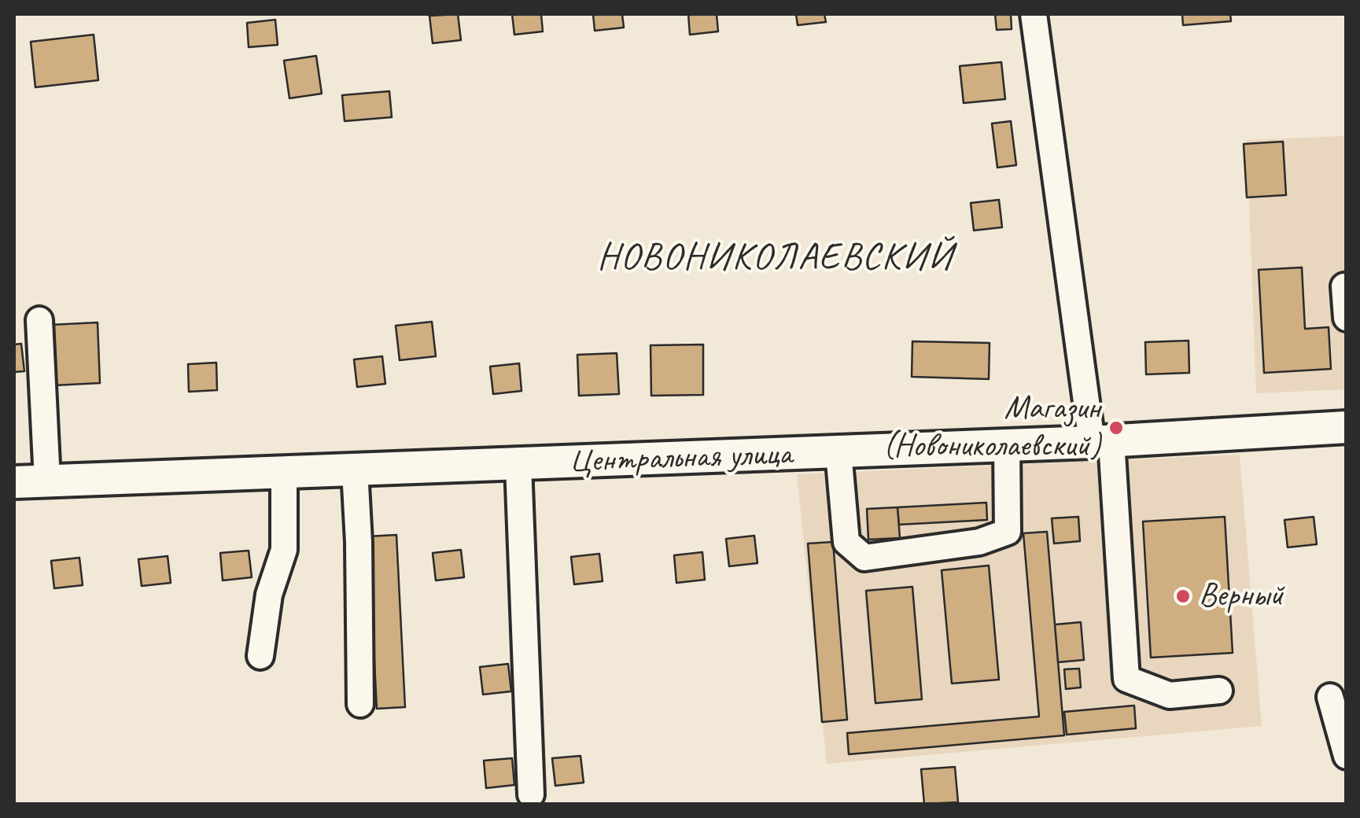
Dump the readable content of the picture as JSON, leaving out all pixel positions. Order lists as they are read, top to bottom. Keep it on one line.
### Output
{"streets":{"main road":["Центральная улица"]},"districts":["НОВОНИКОЛАЕВСКИЙ"],"places":["Магазин (Новониколаевский)","Верный"]}
